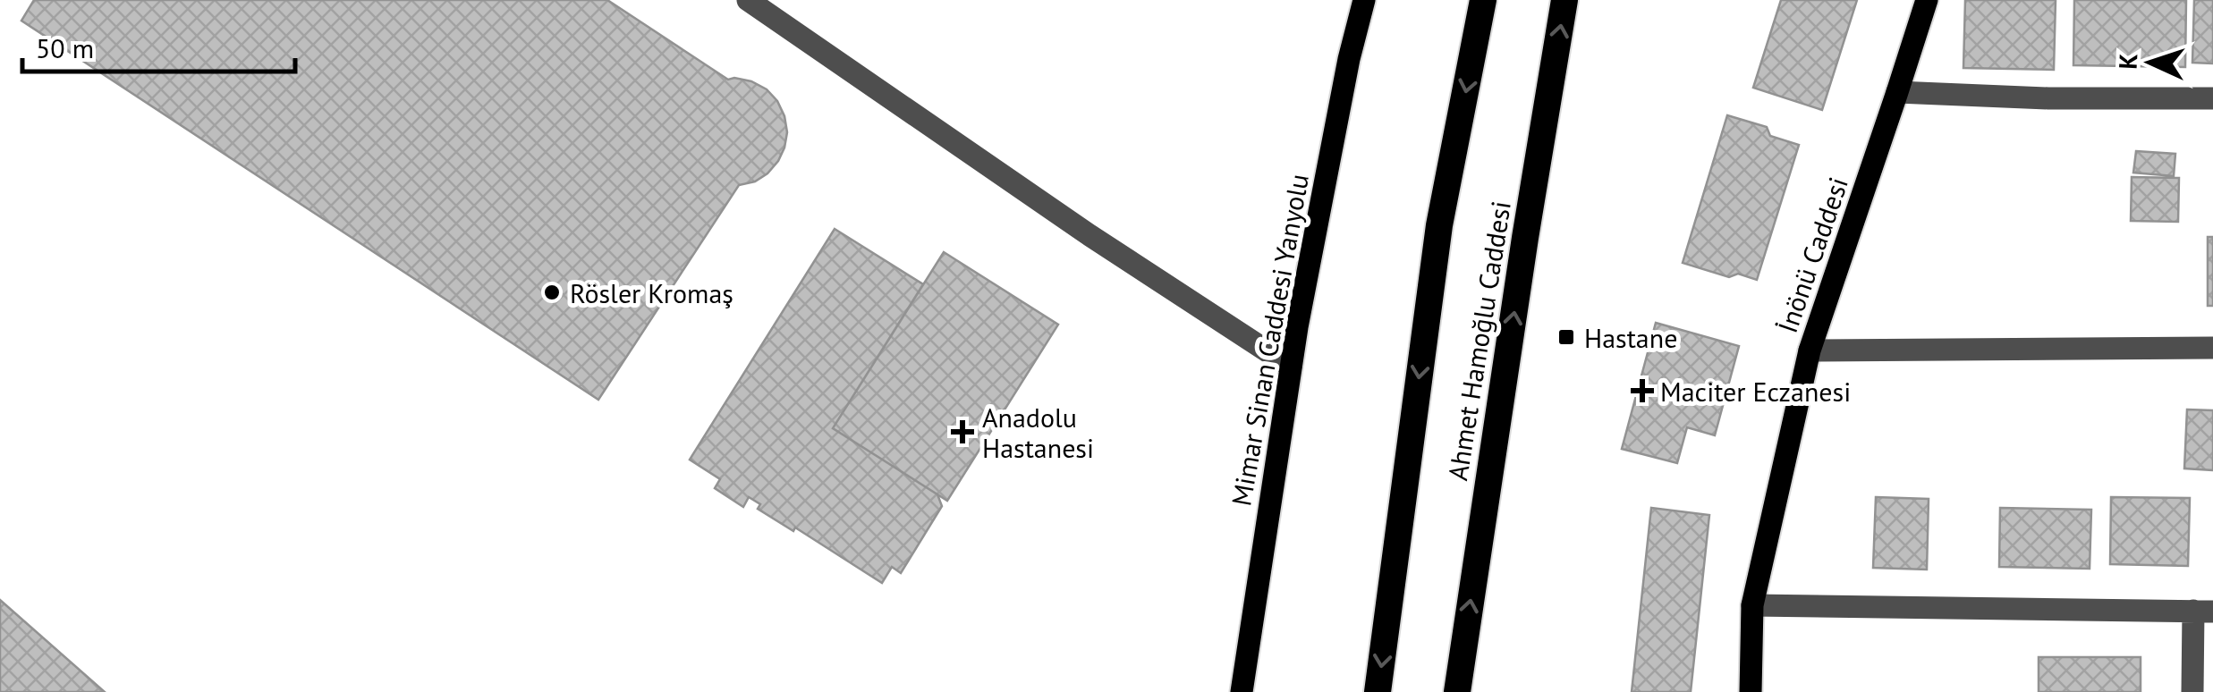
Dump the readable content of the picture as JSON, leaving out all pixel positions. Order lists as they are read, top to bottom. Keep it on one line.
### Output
{"streets":{"highway":["Ahmet Hamoğlu Caddesi"],"main road":["İnönü Caddesi","Mimar Sinan Caddesi Yanyolu"]},"places":{"other":["Rösler Kromaş"],"transit":["Hastane"],"health":["Maciter Eczanesi","Anadolu Hastanesi"]},"scale_bar":"50 m","north":"left"}
